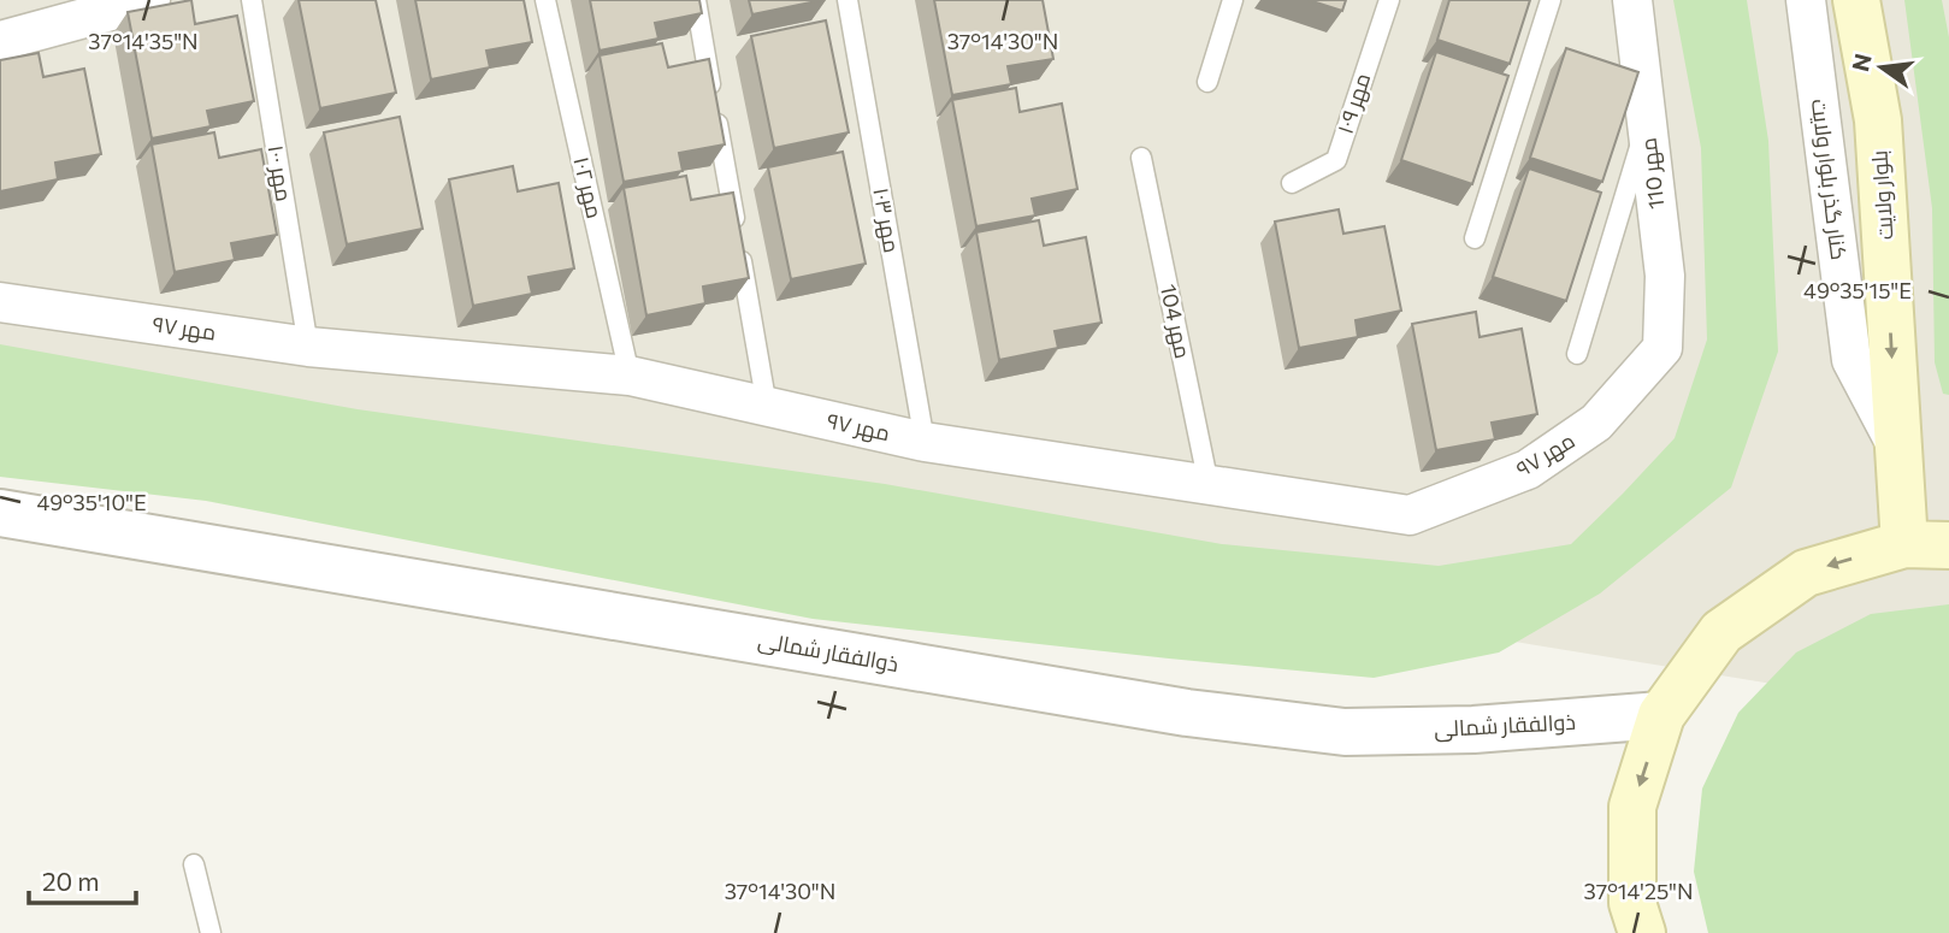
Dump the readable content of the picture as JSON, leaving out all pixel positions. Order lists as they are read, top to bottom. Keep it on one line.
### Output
{"streets":{"main road":["بلوار ولایت"],"street":["مهر 110","کنار گذر بلوار ولایت","مهر ۹۷","ذوالفقار شمالی"],"lane":["مهر ۱۰۹","مهر ۱۰۰","مهر ۱۰۲","مهر ۱۰۳","مهر 104"]},"crossings":[["مهر ۱۰۰","مهر ۹۷"],["مهر 110","مهر ۹۷"],["کنار گذر بلوار ولایت","بلوار ولایت"],["مهر ۱۰۲","مهر ۹۷"],["مهر ۱۰۳","مهر ۹۷"],["مهر 104","مهر ۹۷"]],"one_way":["بلوار ولایت"],"scale_bar":"20 m","north":"left","coordinates":["37°14'35\"N","37°14'30\"N","49°35'15\"E","49°35'10\"E","37°14'25\"N"]}
